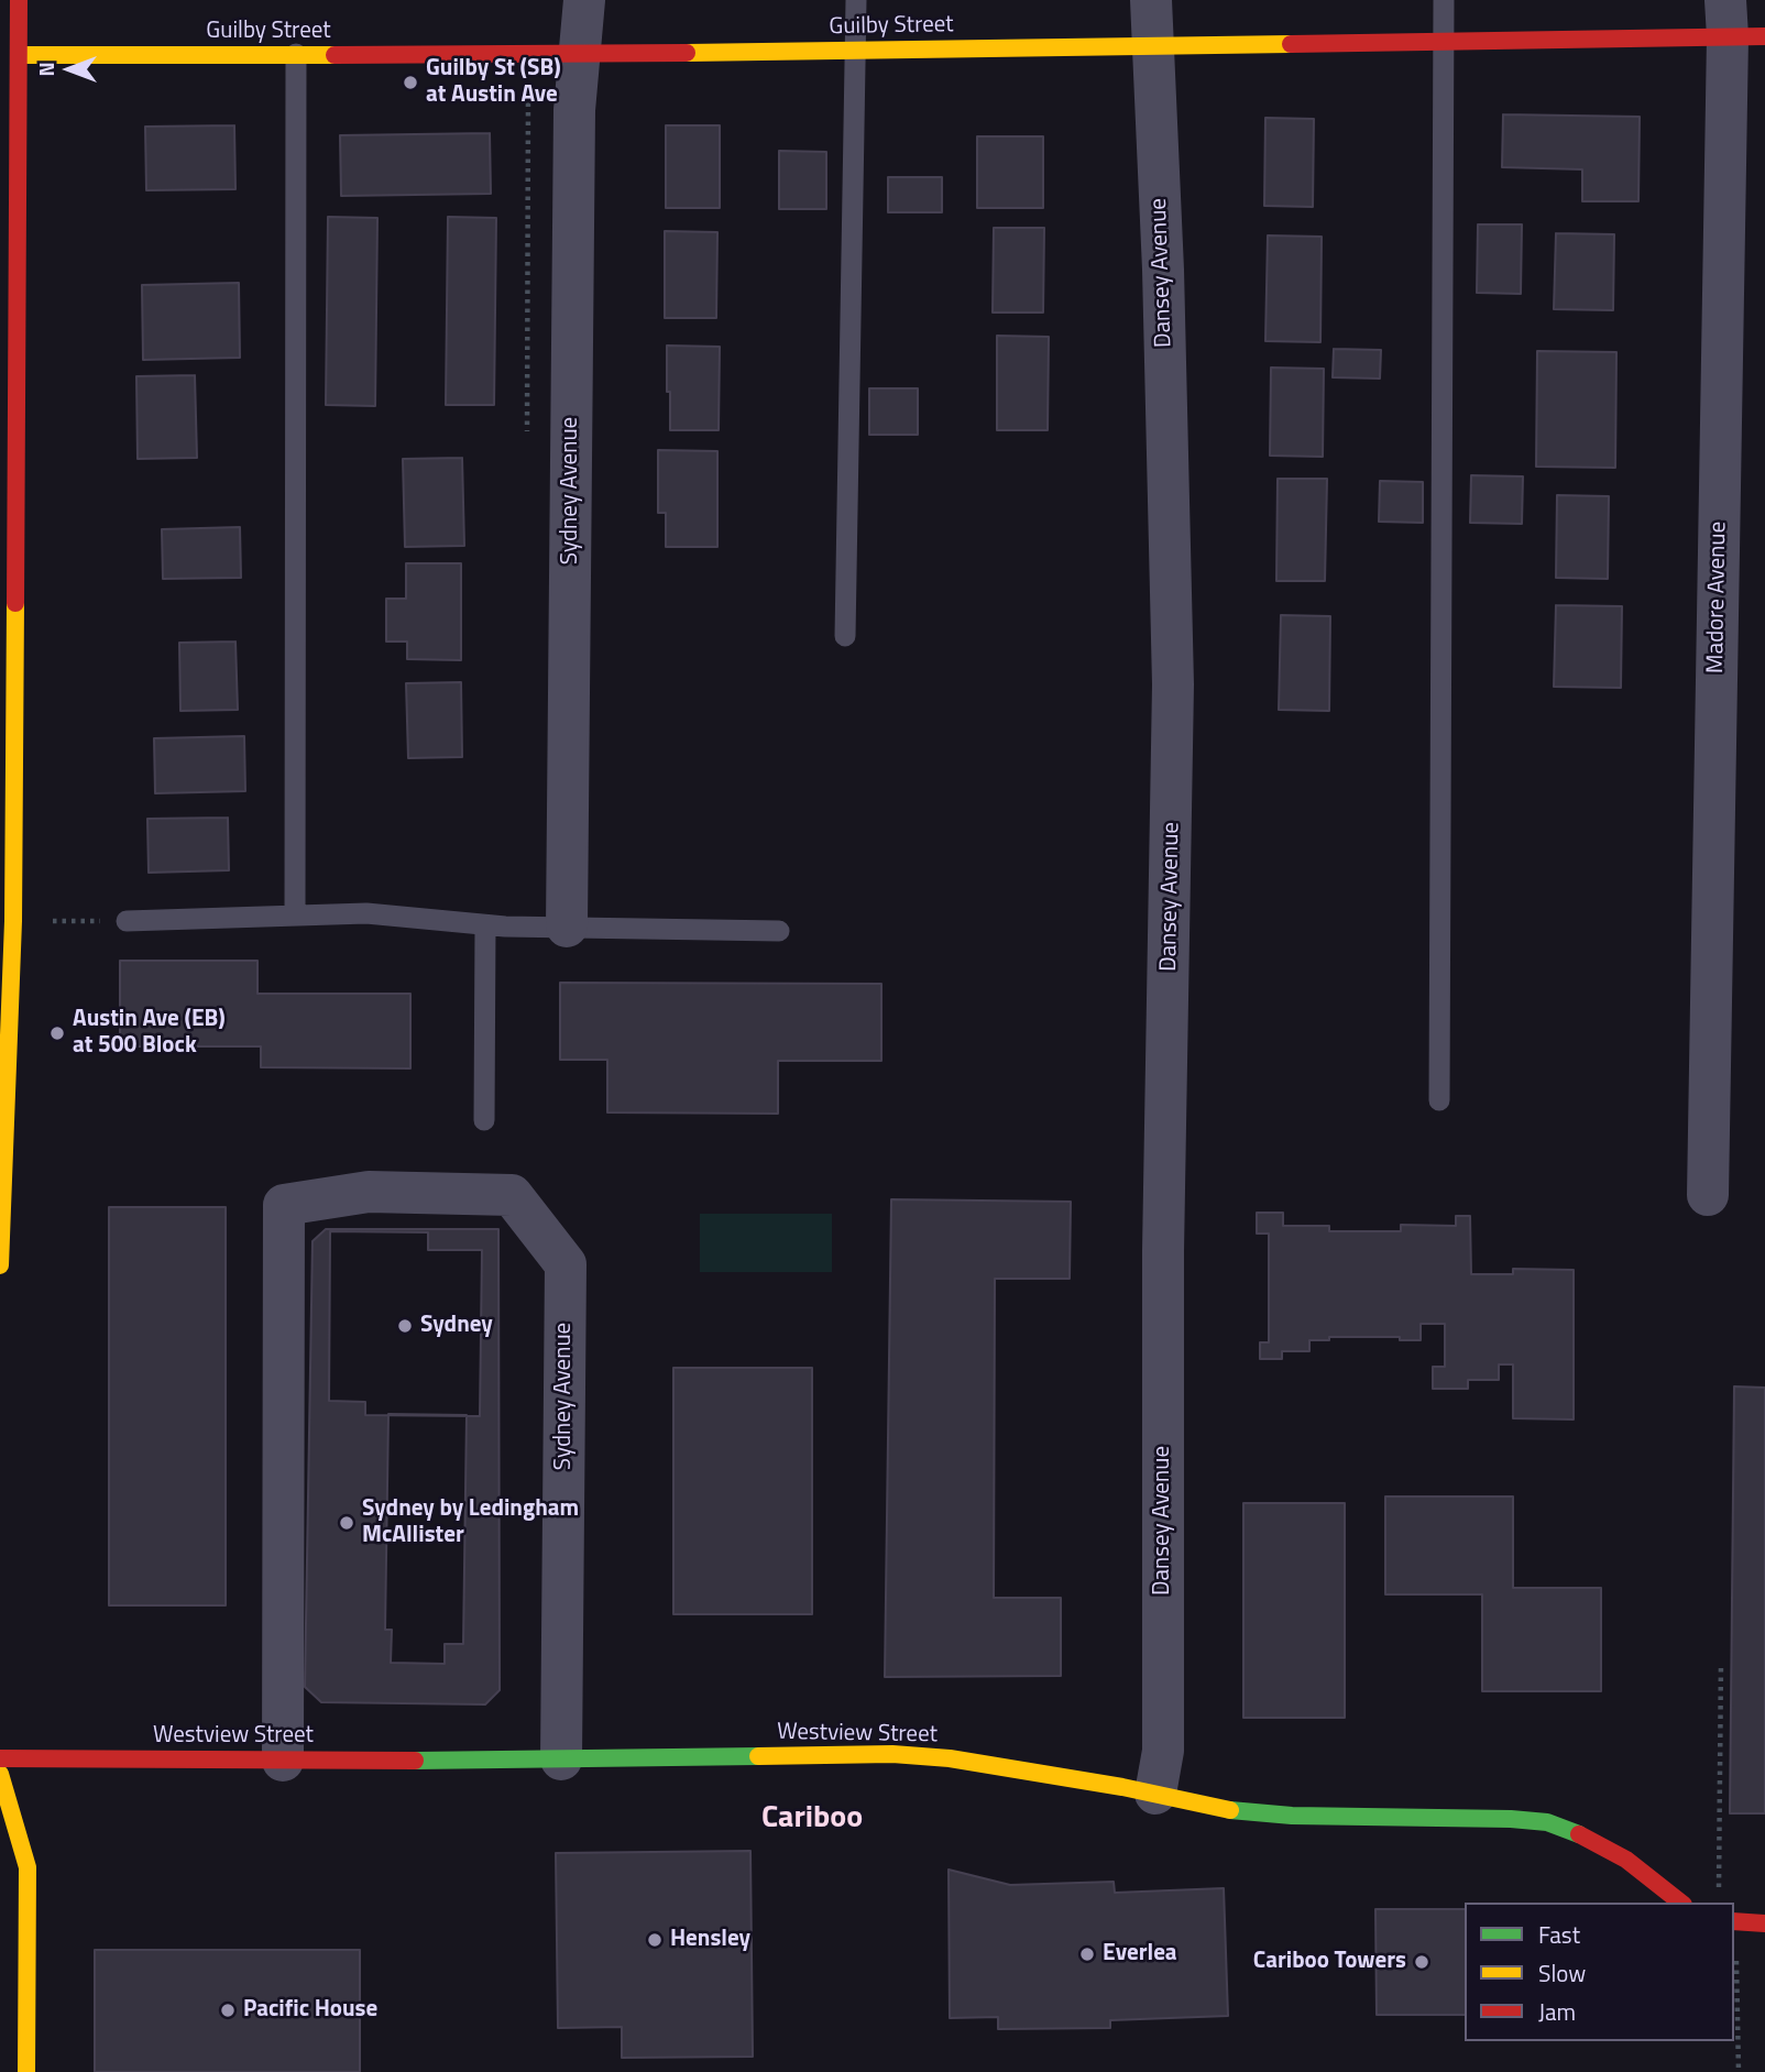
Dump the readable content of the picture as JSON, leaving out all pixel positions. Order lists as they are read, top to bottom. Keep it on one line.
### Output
{"streets":{"street":["Guilby Street","Dansey Avenue","Sydney Avenue","Madore Avenue","Westview Street"]},"crossings":[["Guilby Street","Dansey Avenue"],["Guilby Street","Sydney Avenue"],["Guilby Street","Madore Avenue"],["Dansey Avenue","Westview Street"],["Sydney Avenue","Westview Street"]],"districts":["Cariboo"],"places":["Guilby St (SB) at Austin Ave","Austin Ave (EB) at 500 Block","Sydney","Sydney by Ledingham McAllister","Hensley","Everlea","Cariboo Towers","Pacific House"],"legend":["Fast","Slow","Jam"],"north":"left"}
